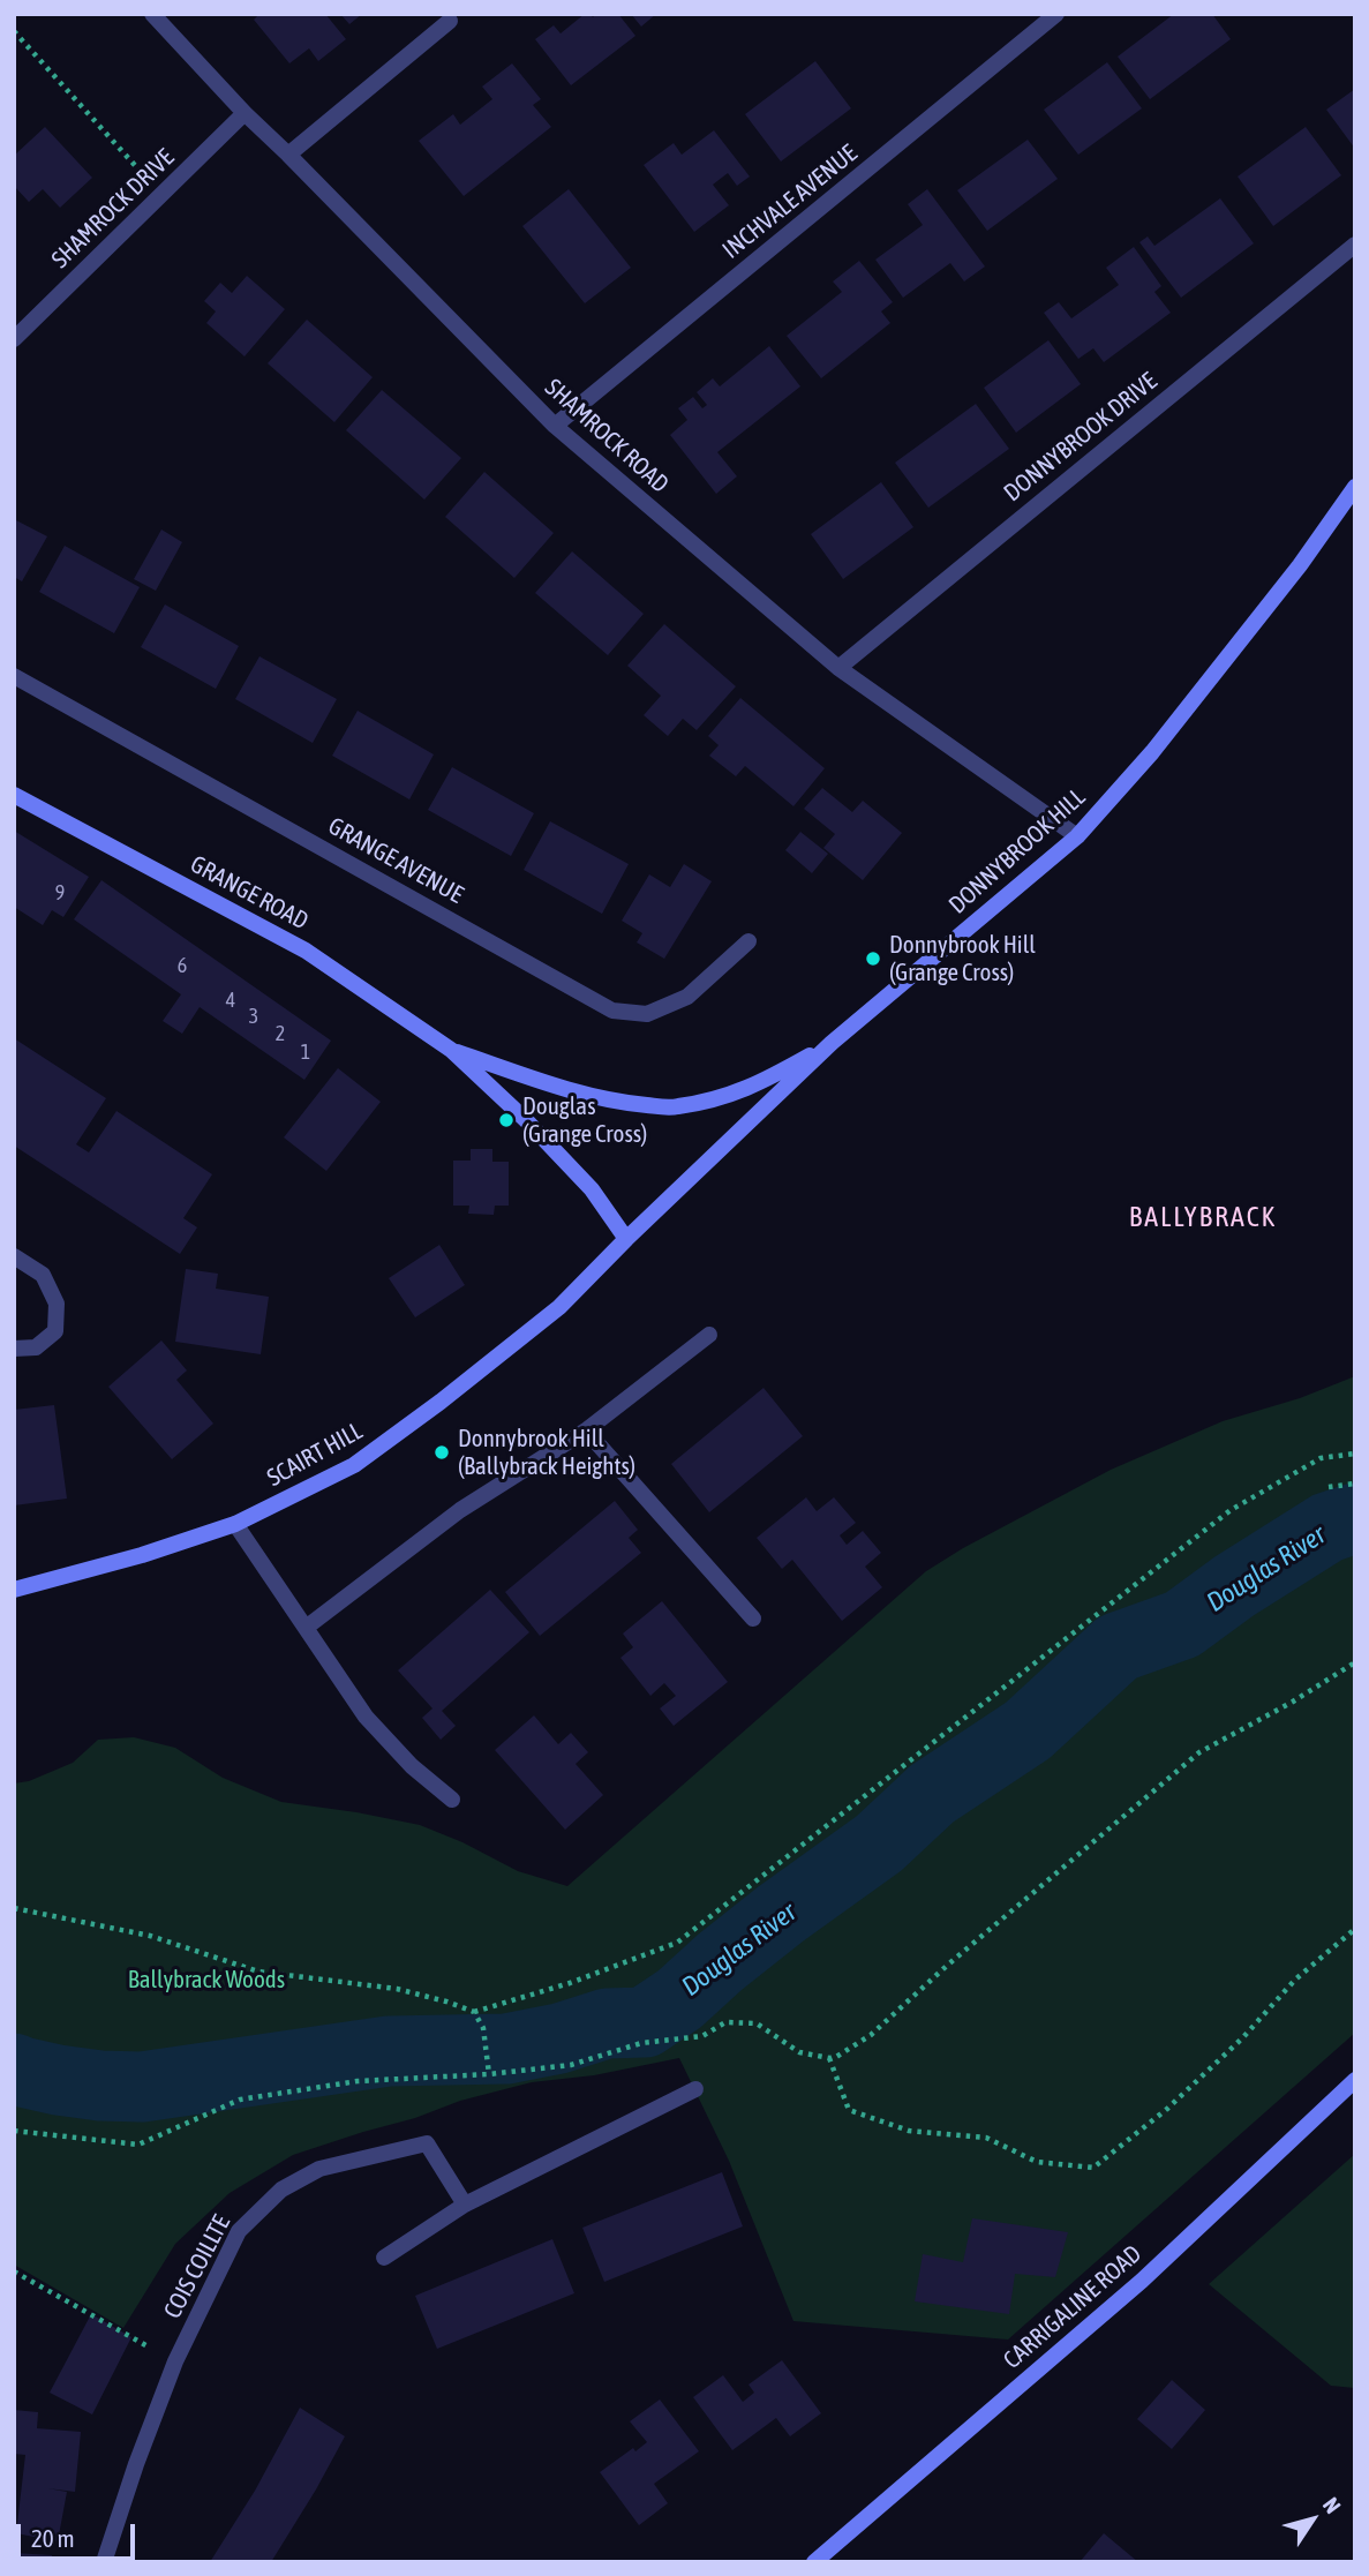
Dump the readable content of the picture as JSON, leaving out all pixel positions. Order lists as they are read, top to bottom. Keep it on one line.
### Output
{"streets":{"main road":["DONNYBROOK HILL","GRANGE ROAD","SCAIRT HILL","CARRIGALINE ROAD"],"street":["INCHVALE AVENUE","SHAMROCK DRIVE","SHAMROCK ROAD","DONNYBROOK DRIVE","GRANGE AVENUE","COIS COILLTE"]},"crossings":[["INCHVALE AVENUE","SHAMROCK ROAD"],["SHAMROCK DRIVE","SHAMROCK ROAD"],["SHAMROCK ROAD","DONNYBROOK DRIVE"],["SHAMROCK ROAD","DONNYBROOK HILL"],["DONNYBROOK HILL","GRANGE ROAD"],["DONNYBROOK HILL","SCAIRT HILL"],["GRANGE ROAD","SCAIRT HILL"]],"districts":["BALLYBRACK"],"water":["Douglas River"],"parks":["Ballybrack Woods"],"places":["Donnybrook Hill (Grange Cross)","Douglas (Grange Cross)","Donnybrook Hill (Ballybrack Heights)"],"house_numbers":["9","6","4","3","2","1"],"scale_bar":"20 m","north":"top right"}
